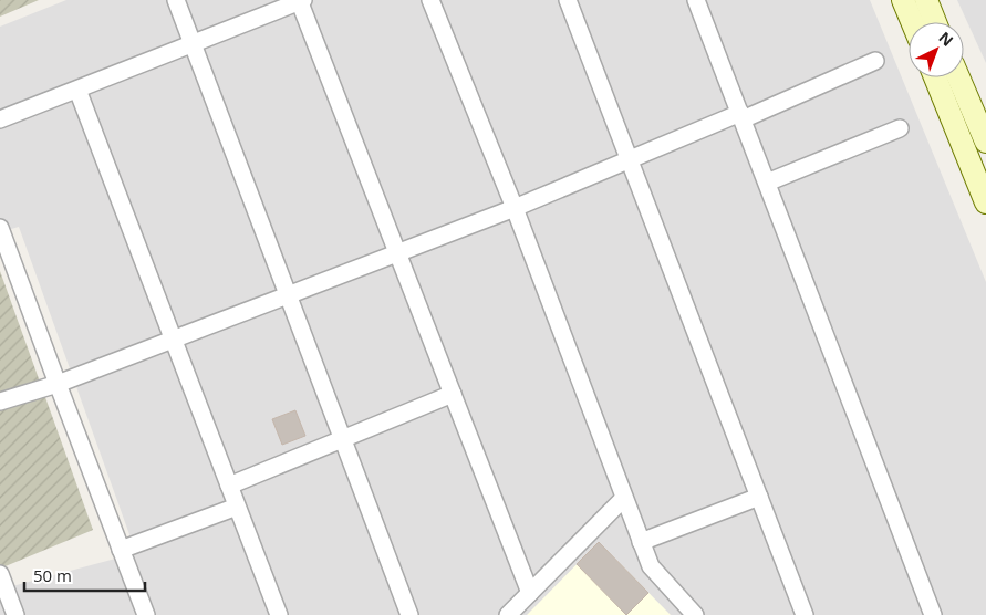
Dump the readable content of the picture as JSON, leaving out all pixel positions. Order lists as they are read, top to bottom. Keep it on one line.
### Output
{"scale_bar":"50 m","north":"top right"}
